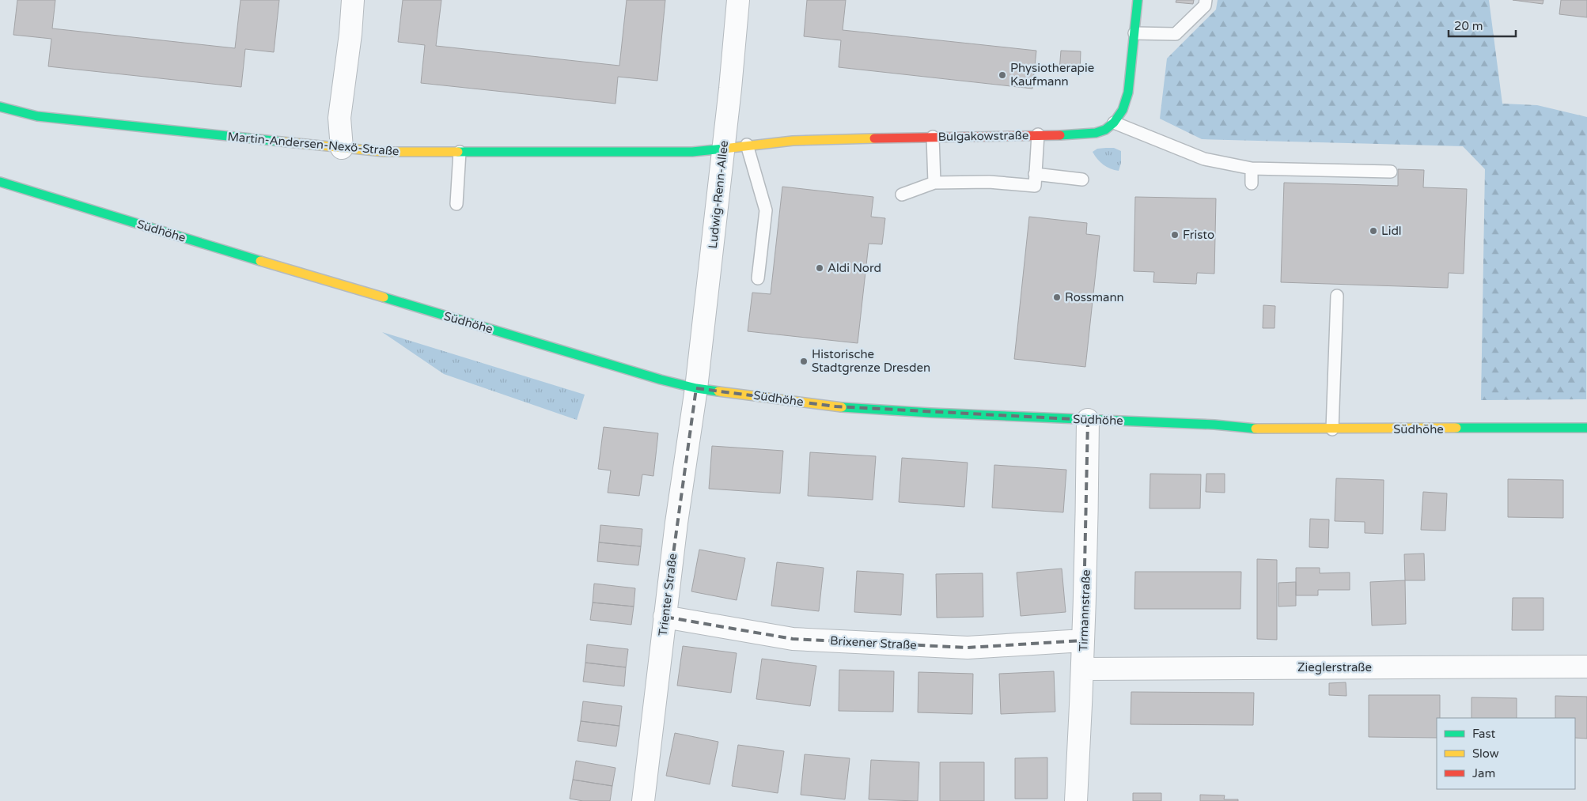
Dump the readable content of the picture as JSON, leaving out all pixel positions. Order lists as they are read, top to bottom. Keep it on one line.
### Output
{"streets":{"street":["Bulgakowstraße","Martin-Andersen-Nexö-Straße","Ludwig-Renn-Allee","Südhöhe","Trienter Straße","Tirmannstraße","Brixener Straße","Zieglerstraße"]},"crossings":[["Bulgakowstraße","Martin-Andersen-Nexö-Straße"],["Bulgakowstraße","Ludwig-Renn-Allee"],["Martin-Andersen-Nexö-Straße","Ludwig-Renn-Allee"],["Ludwig-Renn-Allee","Südhöhe"],["Ludwig-Renn-Allee","Trienter Straße"],["Südhöhe","Trienter Straße"],["Südhöhe","Tirmannstraße"],["Trienter Straße","Brixener Straße"],["Tirmannstraße","Brixener Straße"],["Tirmannstraße","Zieglerstraße"]],"places":["Physiotherapie Kaufmann","Lidl","Fristo","Aldi Nord","Rossmann","Historische Stadtgrenze Dresden"],"legend":["Fast","Slow","Jam"],"scale_bar":"20 m"}
